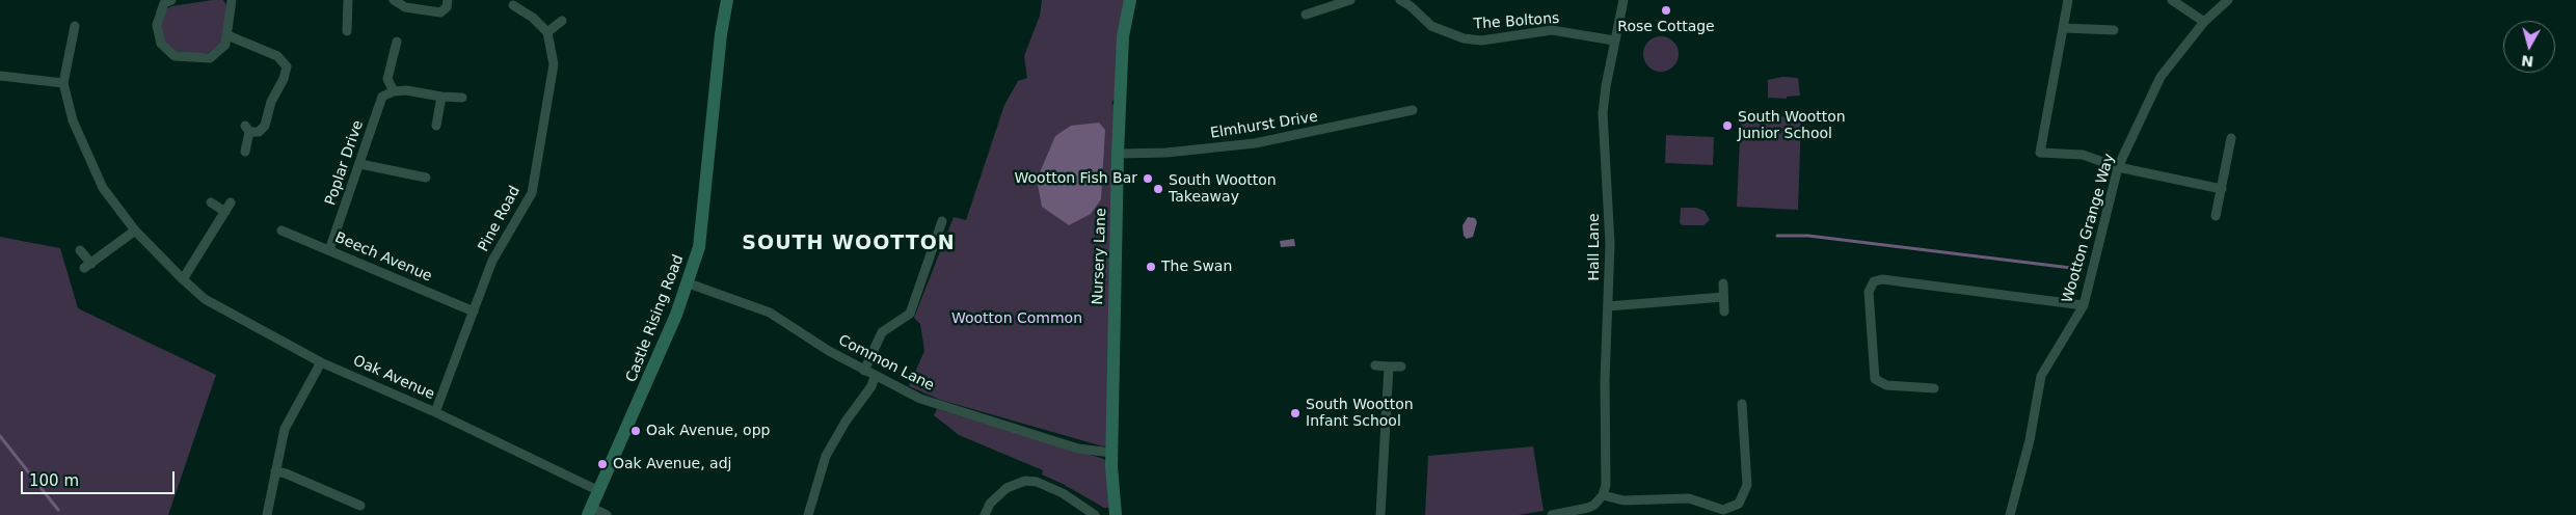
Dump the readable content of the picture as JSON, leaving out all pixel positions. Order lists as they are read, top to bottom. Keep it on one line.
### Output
{"streets":{"street":["The Boltons","Elmhurst Drive","Poplar Drive","Pine Road","Wootton Grange Way","Hall Lane","Nursery Lane","Beech Avenue","Castle Rising Road","Common Lane","Oak Avenue"]},"crossings":[["The Boltons","Hall Lane"],["Elmhurst Drive","Nursery Lane"],["Poplar Drive","Beech Avenue"],["Pine Road","Beech Avenue"],["Pine Road","Oak Avenue"],["Nursery Lane","Common Lane"],["Castle Rising Road","Common Lane"],["Castle Rising Road","Oak Avenue"]],"districts":["SOUTH WOOTTON"],"parks":["Wootton Common"],"places":["Rose Cottage","South Wootton Junior School","Wootton Fish Bar","South Wootton Takeaway","The Swan","South Wootton Infant School","Oak Avenue, opp","Oak Avenue, adj"],"scale_bar":"100 m","north":"bottom"}
